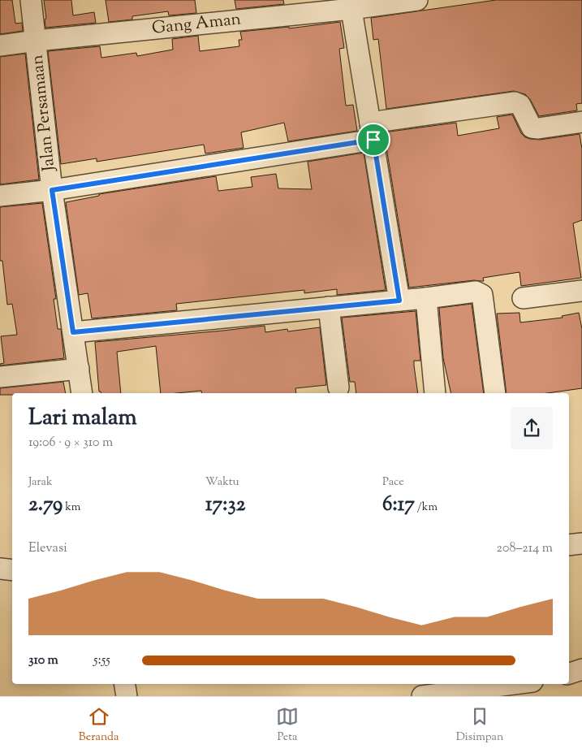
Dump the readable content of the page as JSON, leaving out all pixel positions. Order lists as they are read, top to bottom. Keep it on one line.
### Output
{"streets":{"street":["Gang Aman","Jalan Persamaan"]},"crossings":[["Gang Aman","Jalan Persamaan"]],"page":{"heading":["Lari malam","19:06 · 9 × 310 m"],"stats":[["Jarak","2.79 km"],["Waktu","17:32"],["Pace","6:17 /km"]],"chart":["Elevasi","208–214 m"],"list":[{"name":"310 m","note":"5:55"}],"tabs":["Beranda","Peta","Disimpan"]}}
